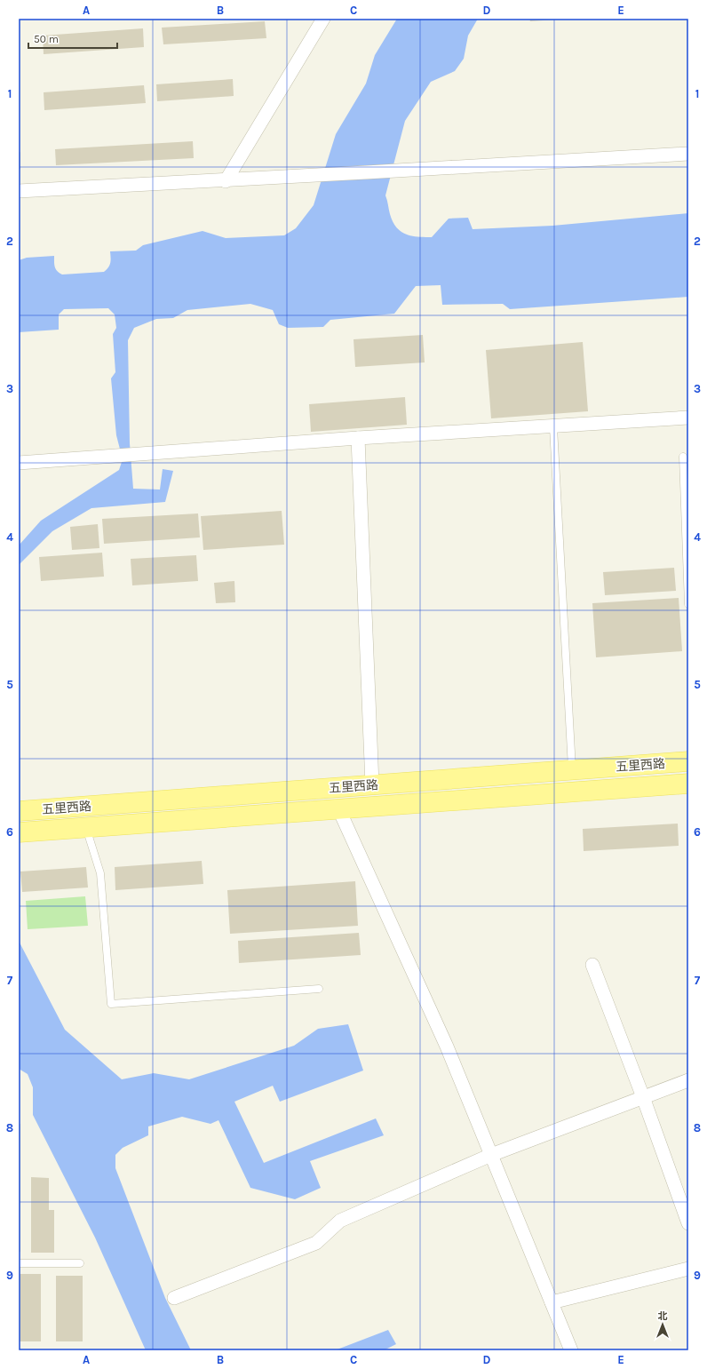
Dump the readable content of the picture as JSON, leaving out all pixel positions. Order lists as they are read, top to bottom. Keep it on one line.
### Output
{"streets":{"main road":["五里西路"]},"scale_bar":"50 m","north":"top","grid":{"columns":["A","B","C","D","E"],"rows":["1","2","3","4","5","6","7","8","9"]}}
